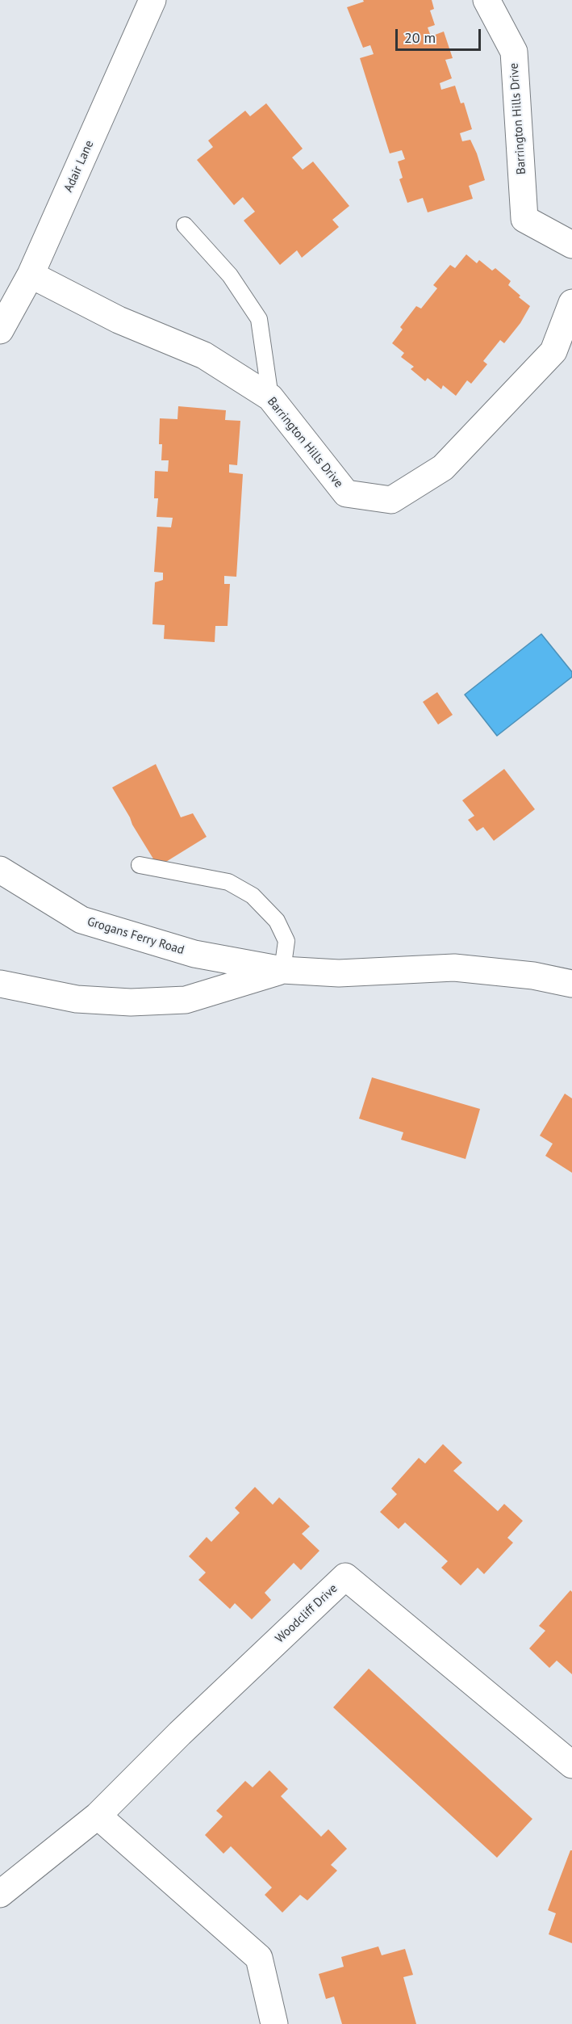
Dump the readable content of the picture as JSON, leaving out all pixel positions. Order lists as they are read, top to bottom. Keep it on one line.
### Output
{"streets":{"street":["Barrington Hills Drive","Adair Lane","Grogans Ferry Road","Woodcliff Drive"]},"crossings":[["Barrington Hills Drive","Adair Lane"]],"scale_bar":"20 m"}
